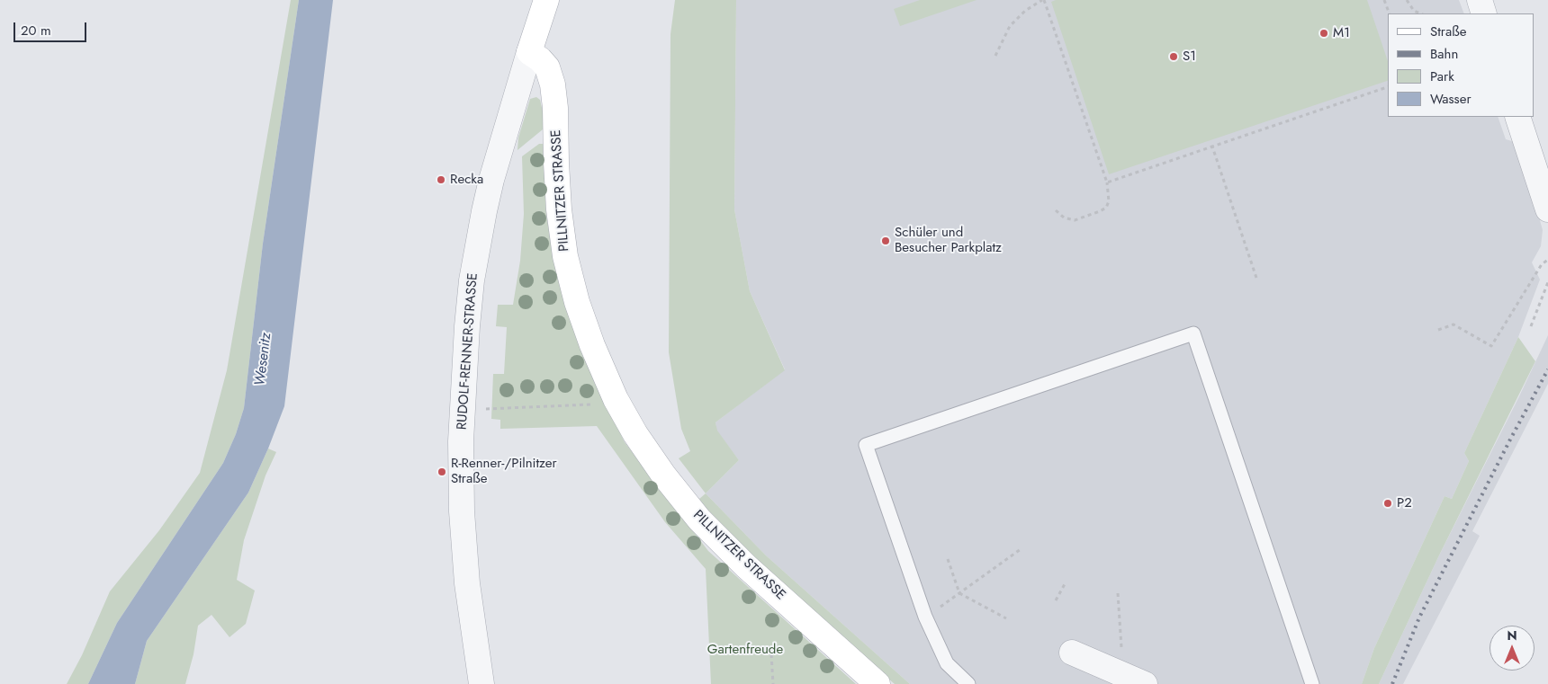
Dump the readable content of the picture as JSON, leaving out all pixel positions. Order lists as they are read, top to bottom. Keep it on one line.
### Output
{"streets":{"street":["PILLNITZER STRASSE","RUDOLF-RENNER-STRASSE"]},"crossings":[["PILLNITZER STRASSE","RUDOLF-RENNER-STRASSE"]],"water":["Wesenitz"],"parks":["Gartenfreude"],"places":["M1","S1","Recka","Schüler und Besucher Parkplatz","R-Renner-/Pilnitzer Straße","P2"],"legend":["Straße","Bahn","Park","Wasser"],"scale_bar":"20 m","north":"top"}
